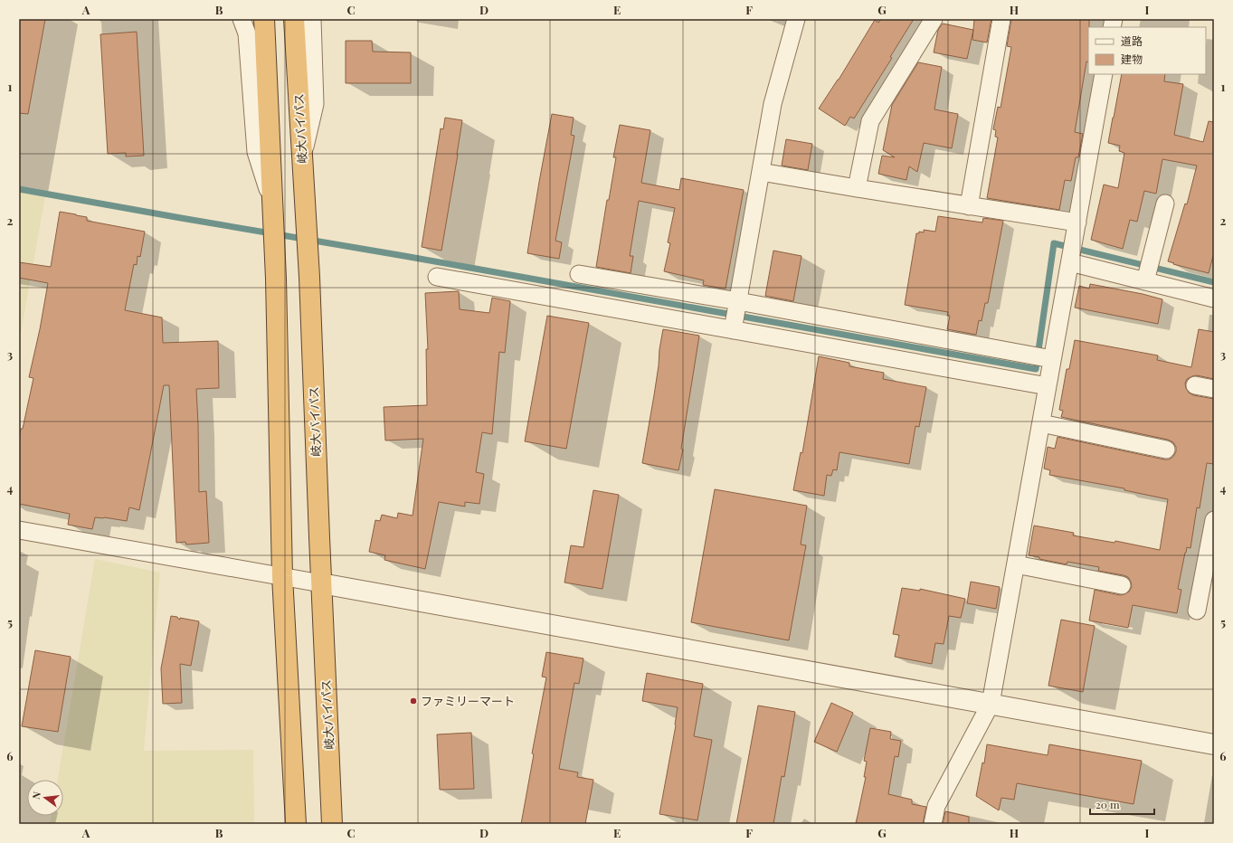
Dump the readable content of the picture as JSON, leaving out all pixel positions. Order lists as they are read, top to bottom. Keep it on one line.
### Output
{"streets":{"highway":["岐大バイパス"]},"places":["ファミリーマート"],"legend":["道路","建物"],"scale_bar":"20 m","north":"left","grid":{"columns":["A","B","C","D","E","F","G","H","I"],"rows":["1","2","3","4","5","6"]}}
